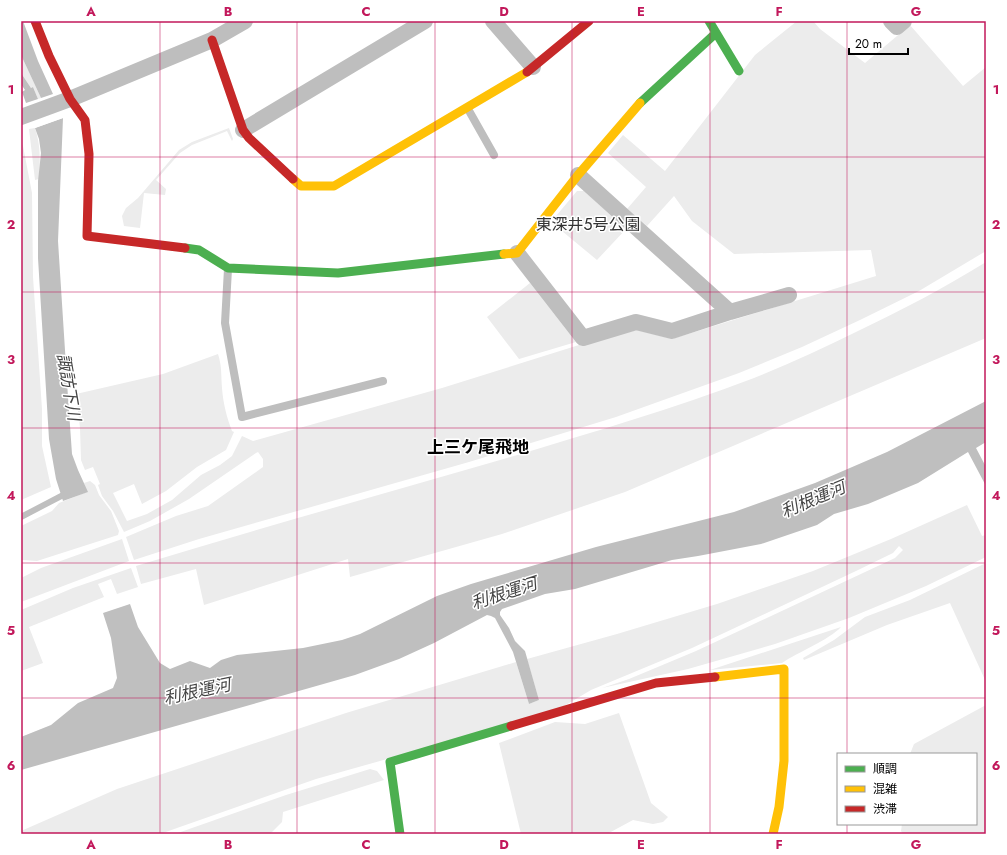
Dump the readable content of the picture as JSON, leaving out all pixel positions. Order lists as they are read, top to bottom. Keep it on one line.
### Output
{"districts":["上三ケ尾飛地"],"water":["諏訪下川","利根運河"],"parks":["東深井5号公園"],"legend":["順調","混雑","渋滞"],"scale_bar":"20 m","grid":{"columns":["A","B","C","D","E","F","G"],"rows":["1","2","3","4","5","6"]}}
